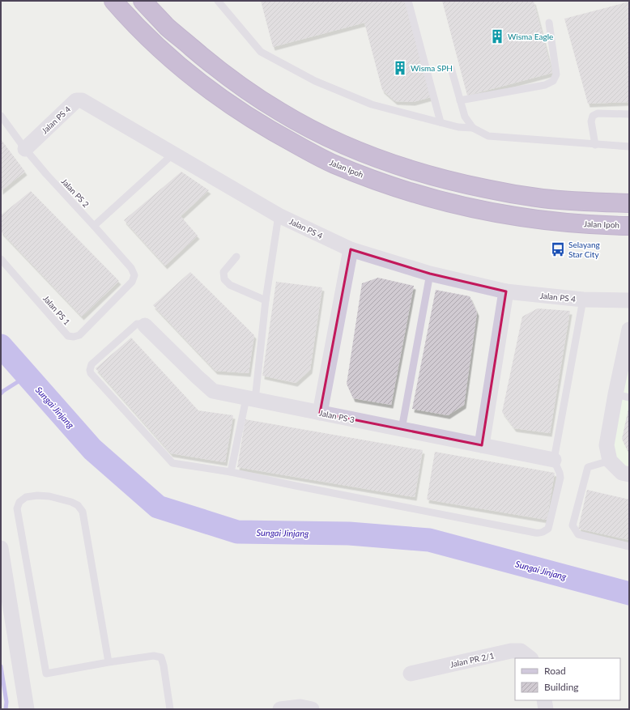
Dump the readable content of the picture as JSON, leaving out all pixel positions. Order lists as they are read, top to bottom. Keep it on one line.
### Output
{"streets":{"highway":["Jalan Ipoh"],"street":["Jalan PS 4","Jalan PS 3","Jalan PR 2/1"],"lane":["Jalan PS 2","Jalan PS 1"]},"crossings":[["Jalan PS 4","Jalan PS 2"],["Jalan PS 2","Jalan PS 1"]],"water":["Sungai Jinjang"],"places":{"building":["Wisma Eagle","Wisma SPH"],"bus stop":["Selayang Star City"]},"legend":["Road","Building"]}
